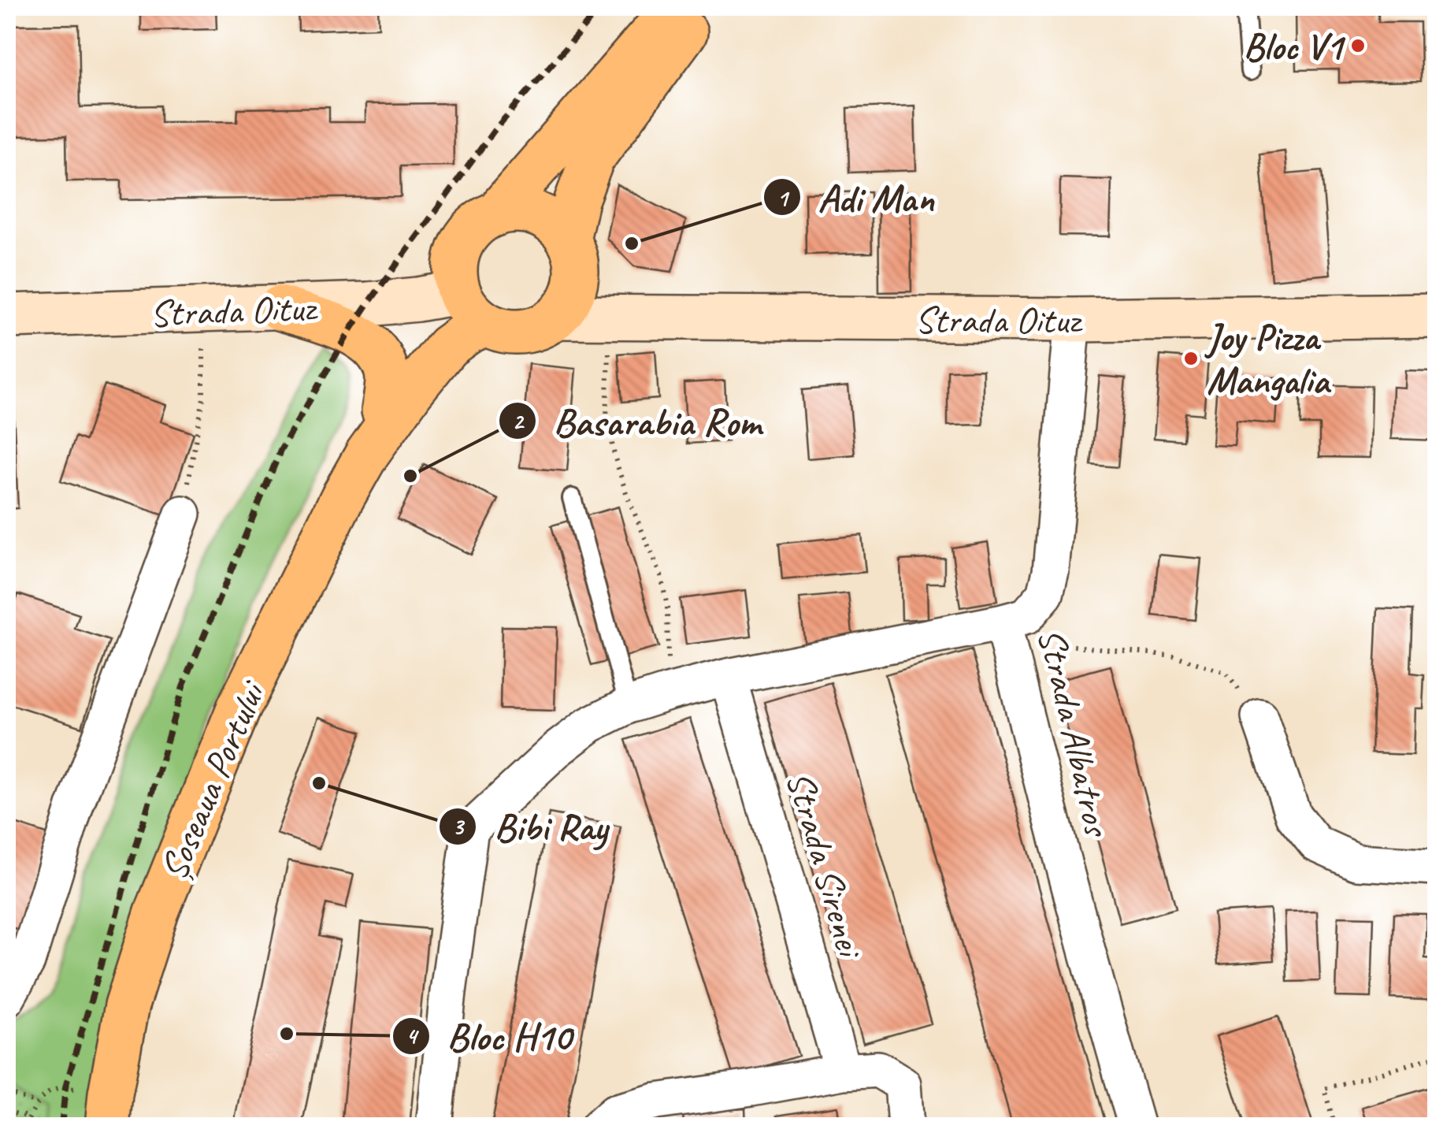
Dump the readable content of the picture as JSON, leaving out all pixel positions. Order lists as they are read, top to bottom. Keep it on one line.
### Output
{"streets":{"main road":["Strada Oituz","Șoseaua Portului"],"street":["Strada Albatros","Strada Sirenei"]},"crossings":[["Strada Oituz","Strada Albatros"],["Strada Oituz","Șoseaua Portului"]],"places":["Bloc V1","Adi Man","Joy Pizza Mangalia","Basarabia Rom","Bibi Ray","Bloc H10"]}
